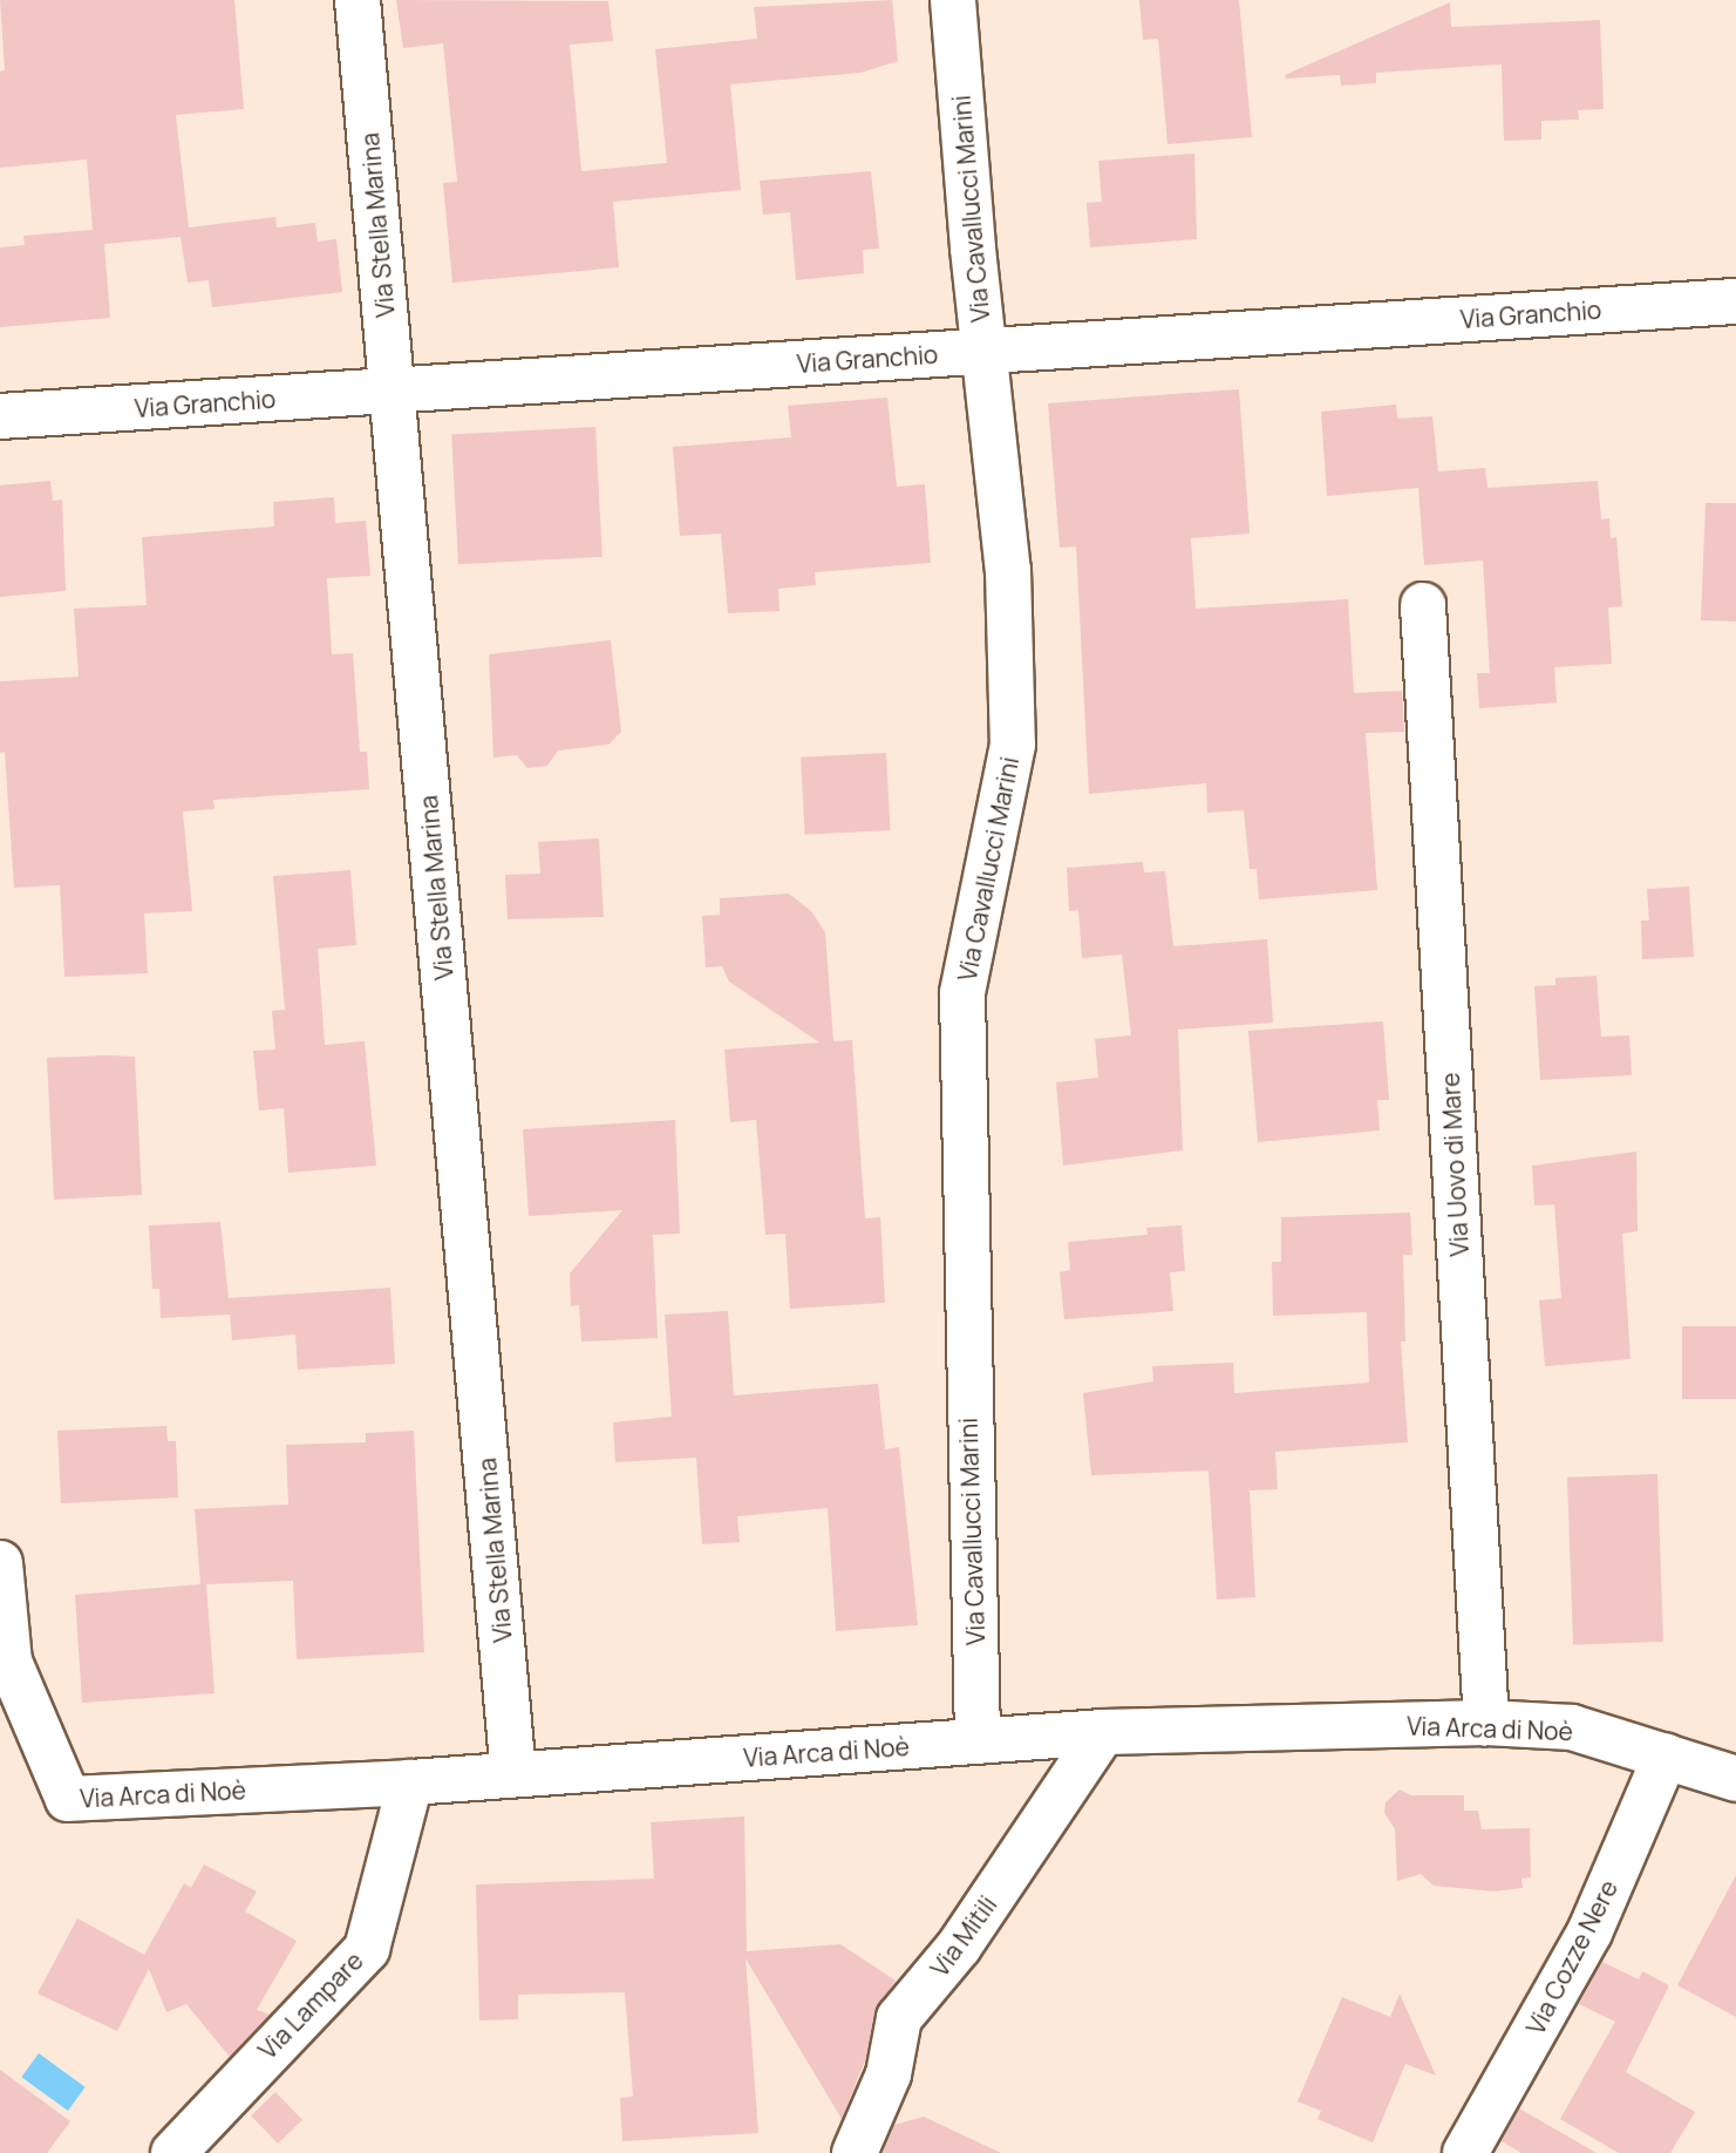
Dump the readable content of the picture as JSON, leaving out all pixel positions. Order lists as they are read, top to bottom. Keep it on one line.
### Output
{"streets":{"street":["Via Cavallucci Marini","Via Stella Marina","Via Granchio","Via Uovo di Mare","Via Arca di Noè","Via Mitili","Via Cozze Nere","Via Lampare"]},"crossings":[["Via Cavallucci Marini","Via Granchio"],["Via Cavallucci Marini","Via Arca di Noè"],["Via Stella Marina","Via Granchio"],["Via Stella Marina","Via Arca di Noè"],["Via Uovo di Mare","Via Arca di Noè"],["Via Arca di Noè","Via Mitili"],["Via Arca di Noè","Via Cozze Nere"],["Via Arca di Noè","Via Lampare"]]}
